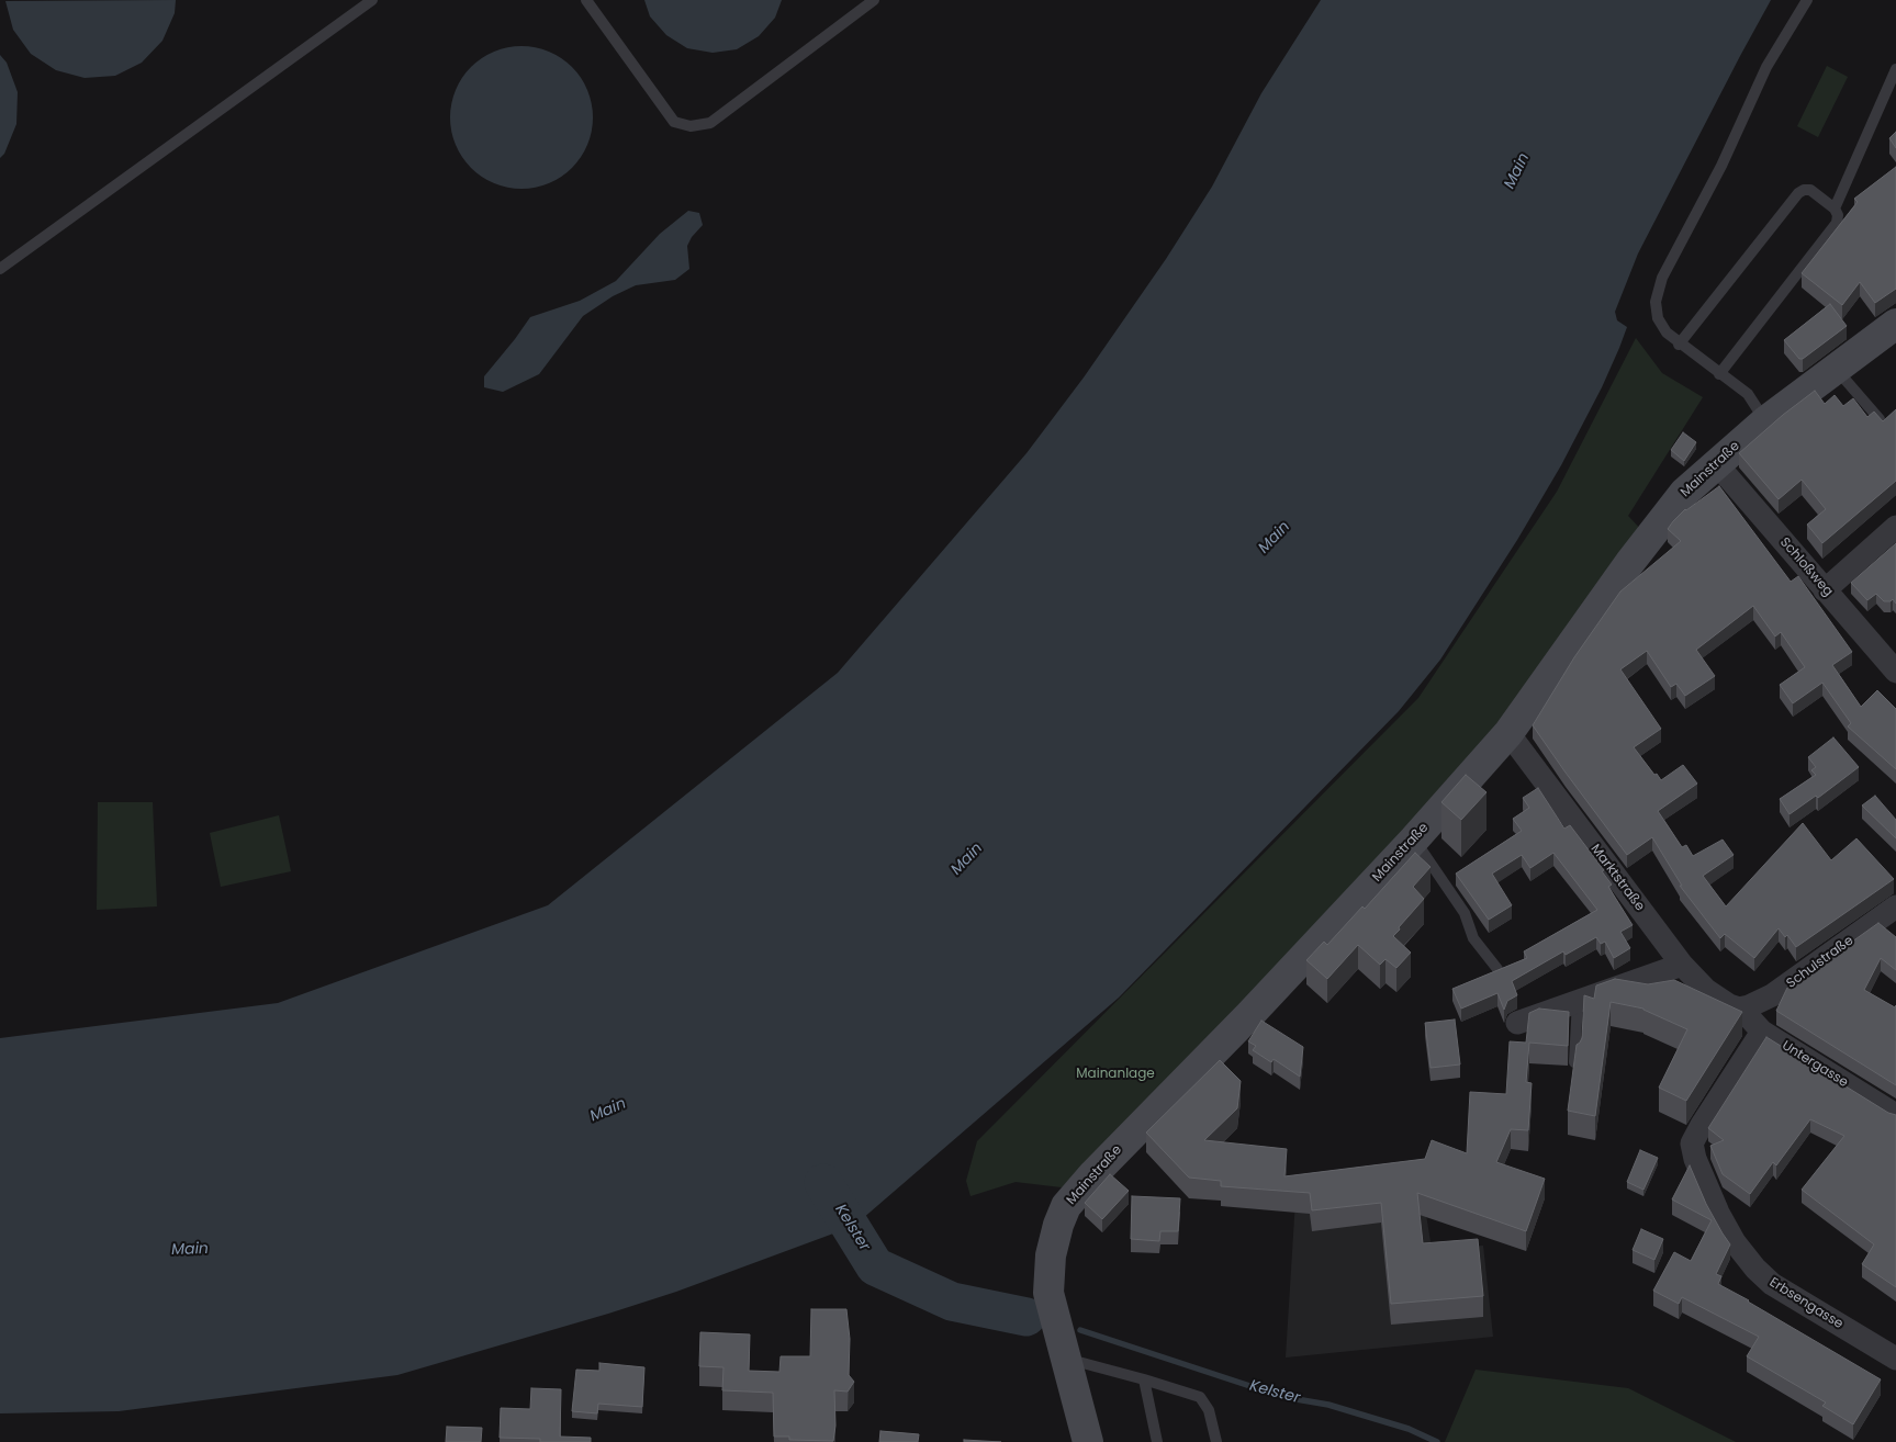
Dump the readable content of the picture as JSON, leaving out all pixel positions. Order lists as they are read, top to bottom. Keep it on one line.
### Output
{"streets":{"street":["Mainstraße","Schloßweg","Marktstraße","Schulstraße","Untergasse","Erbsengasse"]},"crossings":[["Mainstraße","Schloßweg"],["Mainstraße","Marktstraße"],["Marktstraße","Schulstraße"],["Marktstraße","Untergasse"],["Schulstraße","Untergasse"],["Untergasse","Erbsengasse"]],"water":["Main","Kelster"],"parks":["Mainanlage"]}
